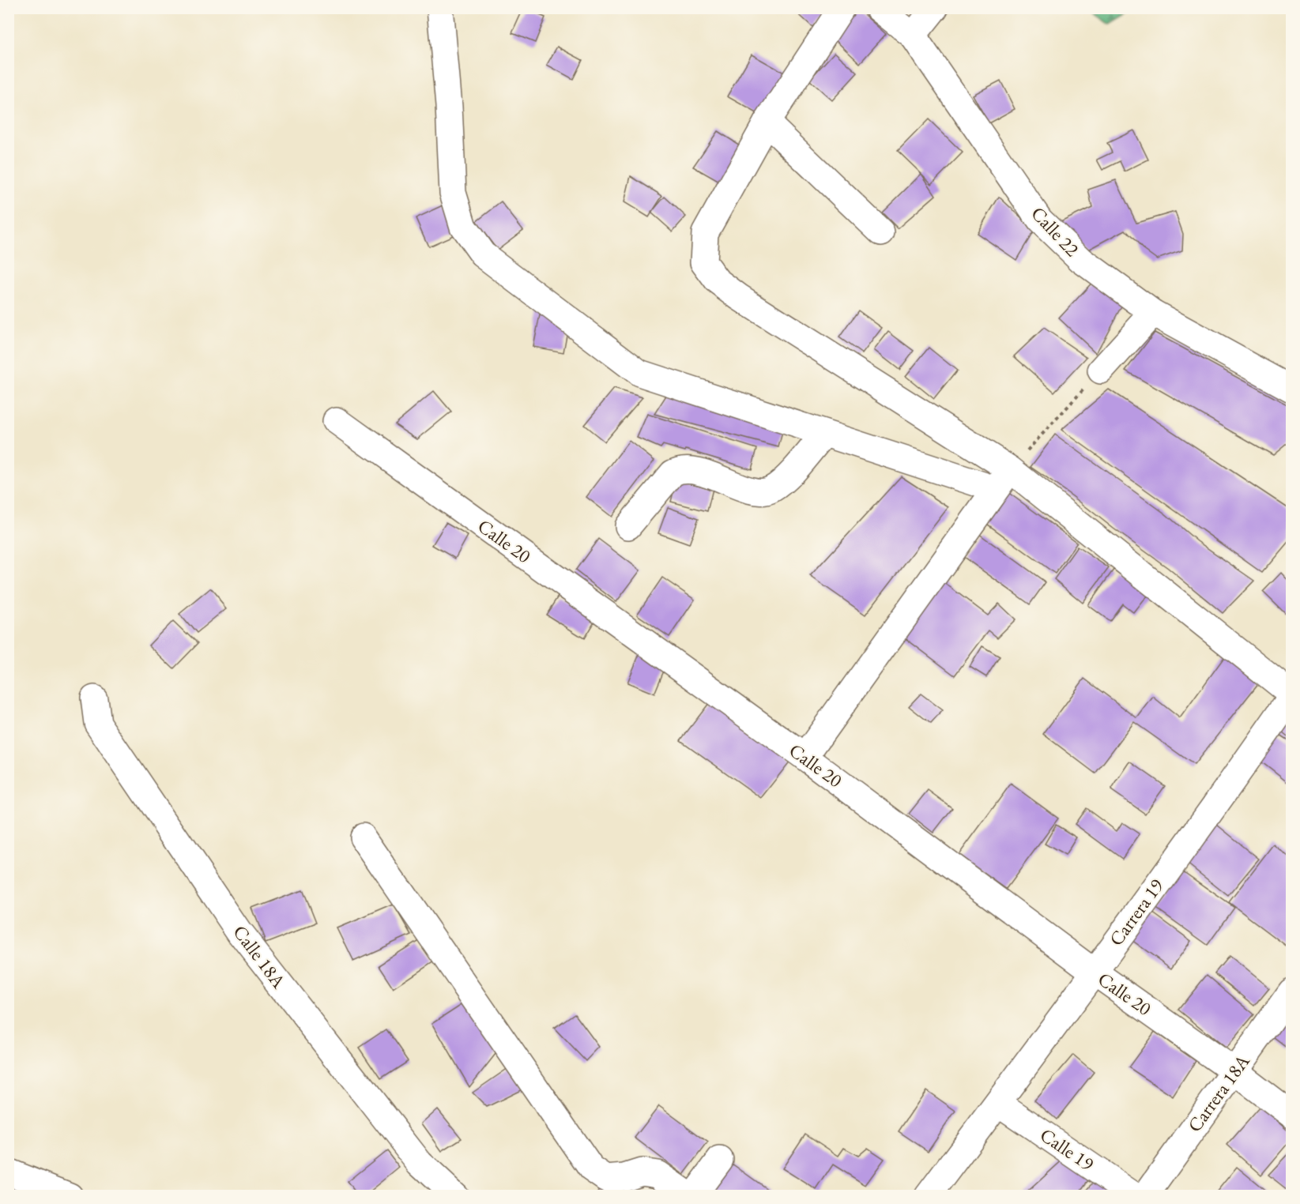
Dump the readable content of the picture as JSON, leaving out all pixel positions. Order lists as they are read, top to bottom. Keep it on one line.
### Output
{"streets":{"street":["Calle 22","Calle 20","Carrera 19","Calle 18A","Carrera 18A","Calle 19"]},"crossings":[["Calle 20","Carrera 19"],["Calle 20","Carrera 18A"],["Carrera 19","Calle 19"]]}
